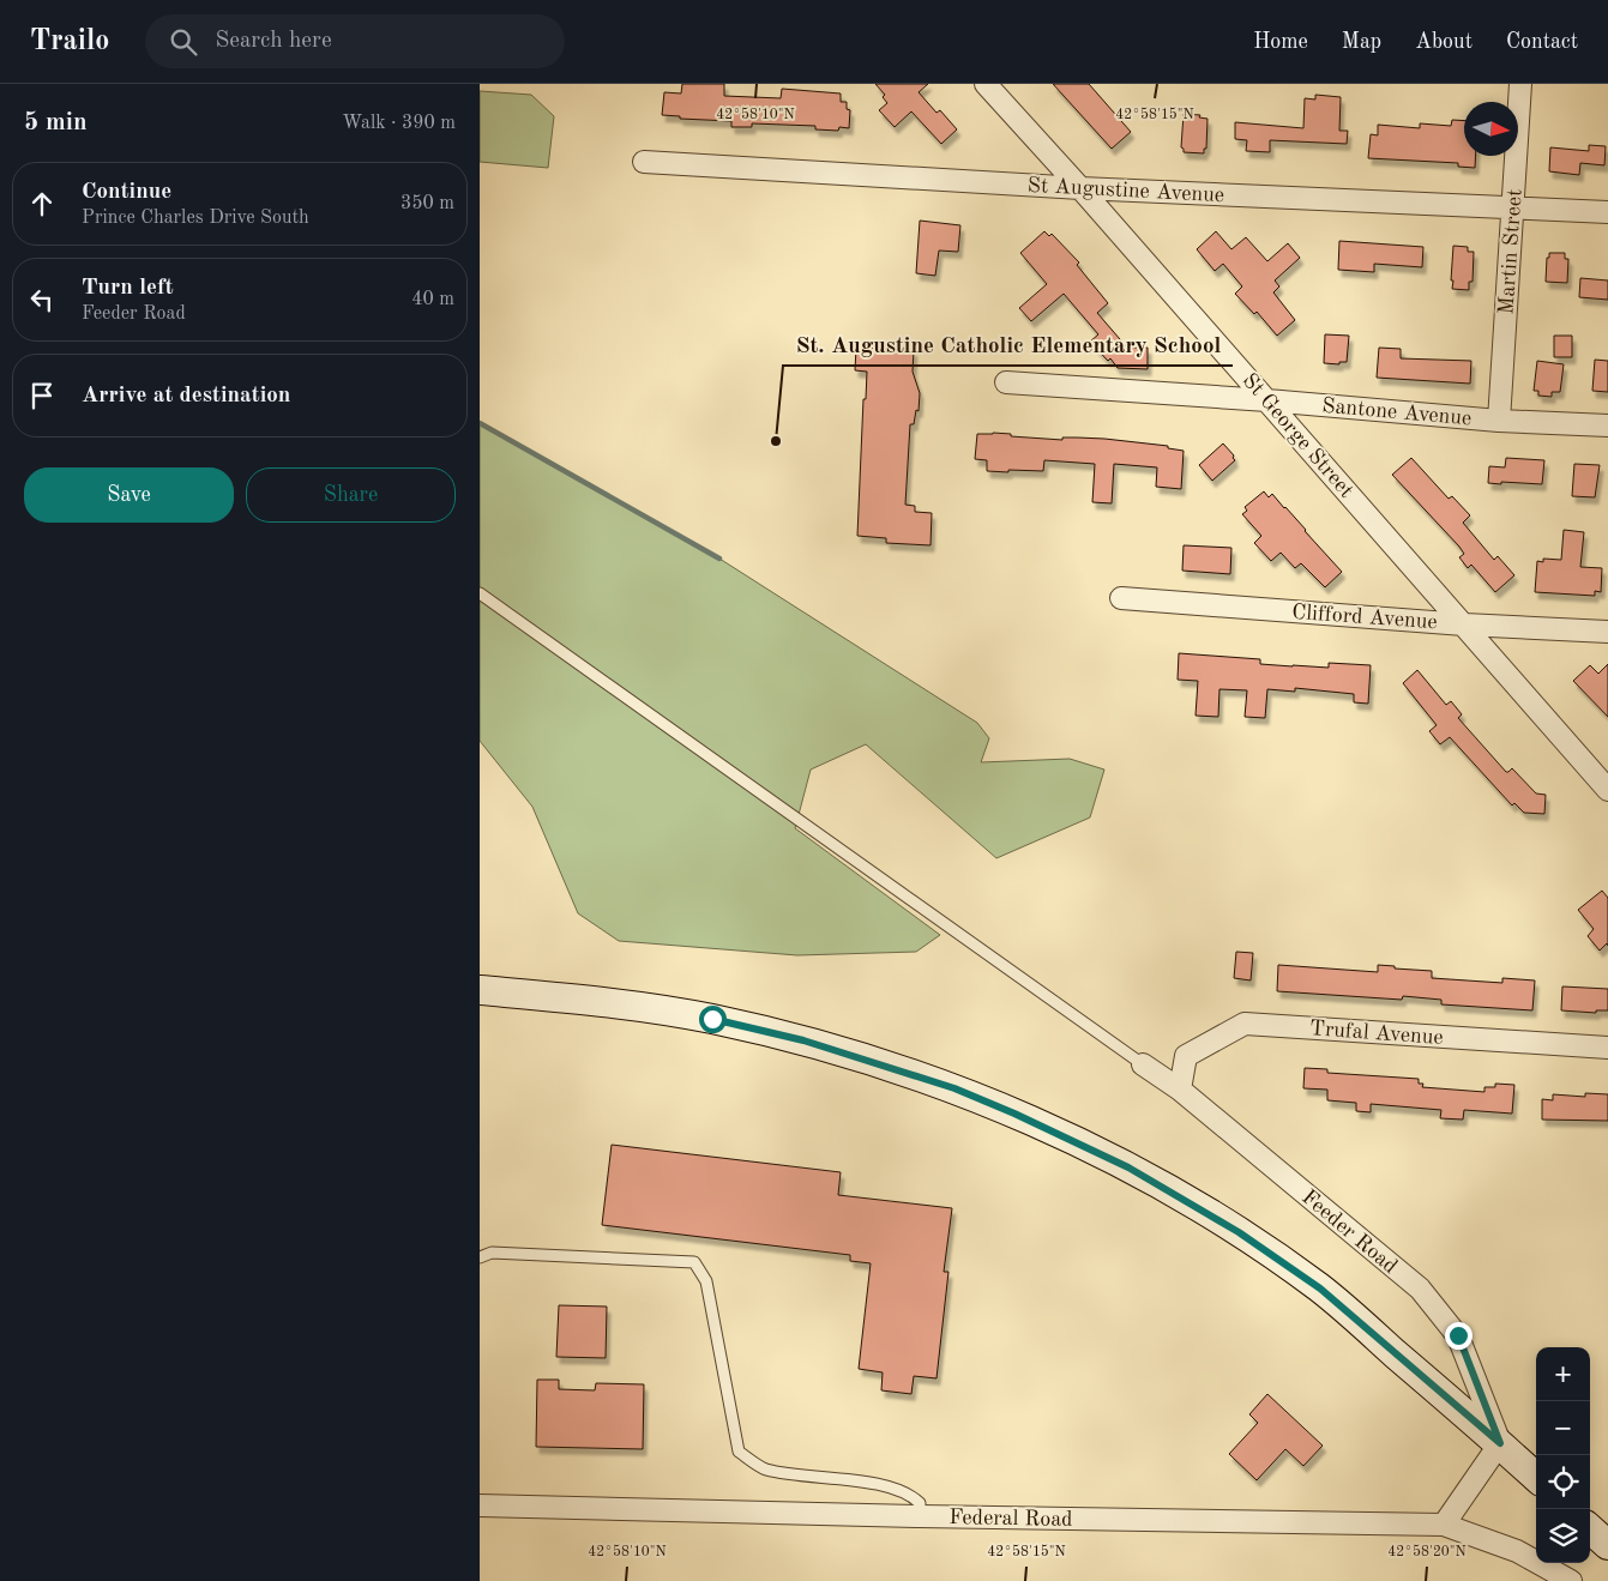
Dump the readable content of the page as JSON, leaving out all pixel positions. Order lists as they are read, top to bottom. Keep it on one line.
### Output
{"streets":{"street":["St Augustine Avenue","Martin Street","Santone Avenue","St George Street","Clifford Avenue","Trufal Avenue","Feeder Road","Federal Road"]},"crossings":[["St Augustine Avenue","Martin Street"],["St Augustine Avenue","St George Street"],["Martin Street","Santone Avenue"],["Santone Avenue","St George Street"],["St George Street","Clifford Avenue"],["Trufal Avenue","Feeder Road"]],"places":["St. Augustine Catholic Elementary School"],"north":"right","page":{"header":"Trailo","search":"Search here","nav":["Home","Map","About","Contact"],"heading":["5 min","Walk · 390 m"],"list":[["Continue","Prince Charles Drive South","350 m"],["Turn left","Feeder Road","40 m"],"Arrive at destination"],"buttons":["Save","Share"],"map_buttons":["+","−"]},"coordinates":["42°58'10\"N","42°58'15\"N","42°58'20\"N"]}
